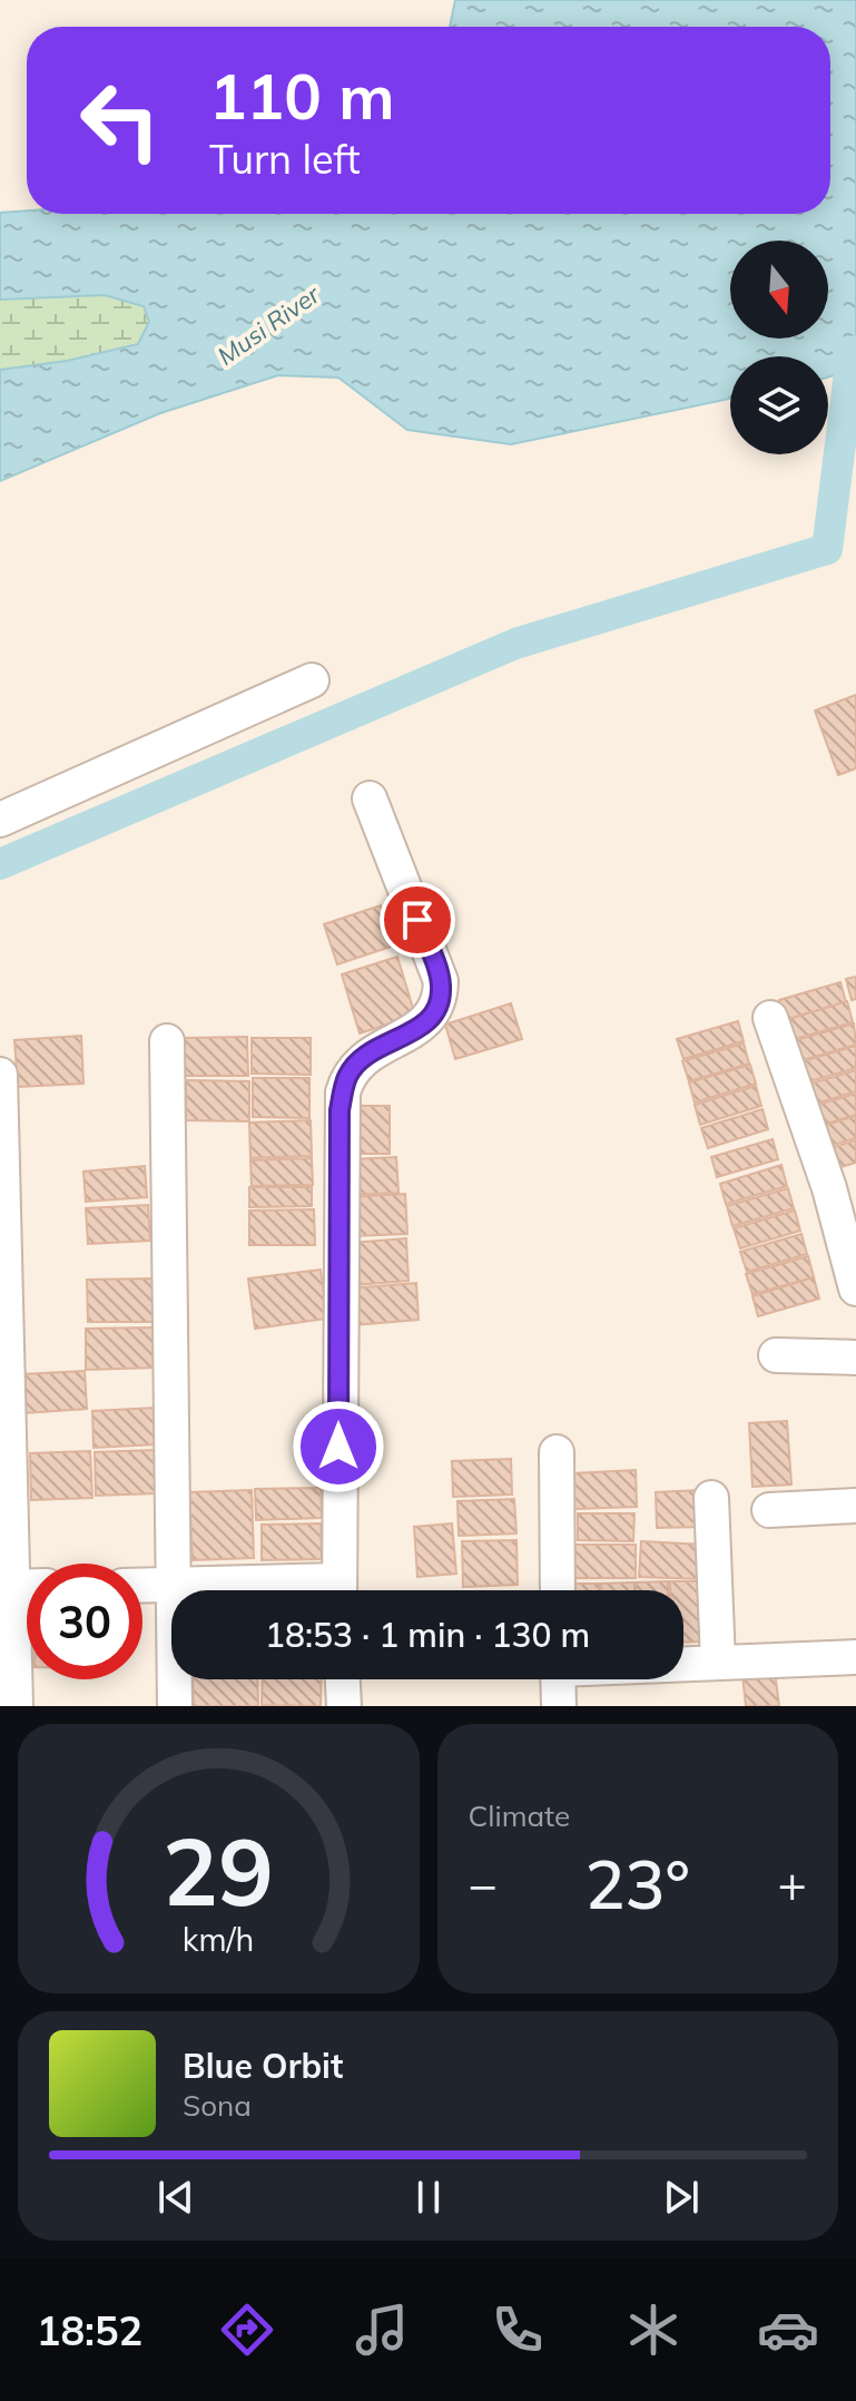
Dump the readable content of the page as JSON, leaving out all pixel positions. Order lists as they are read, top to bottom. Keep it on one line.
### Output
{"water":["Musi River"],"north":"bottom","page":{"turn":["110 m","Turn left"],"limit":"30","trip":"18:53 · 1 min · 130 m","tile":"Climate","heat":["−","23°","+"],"song":["Blue Orbit","Sona"],"tabs":"18:52","gauge":["29","km/h"]}}
